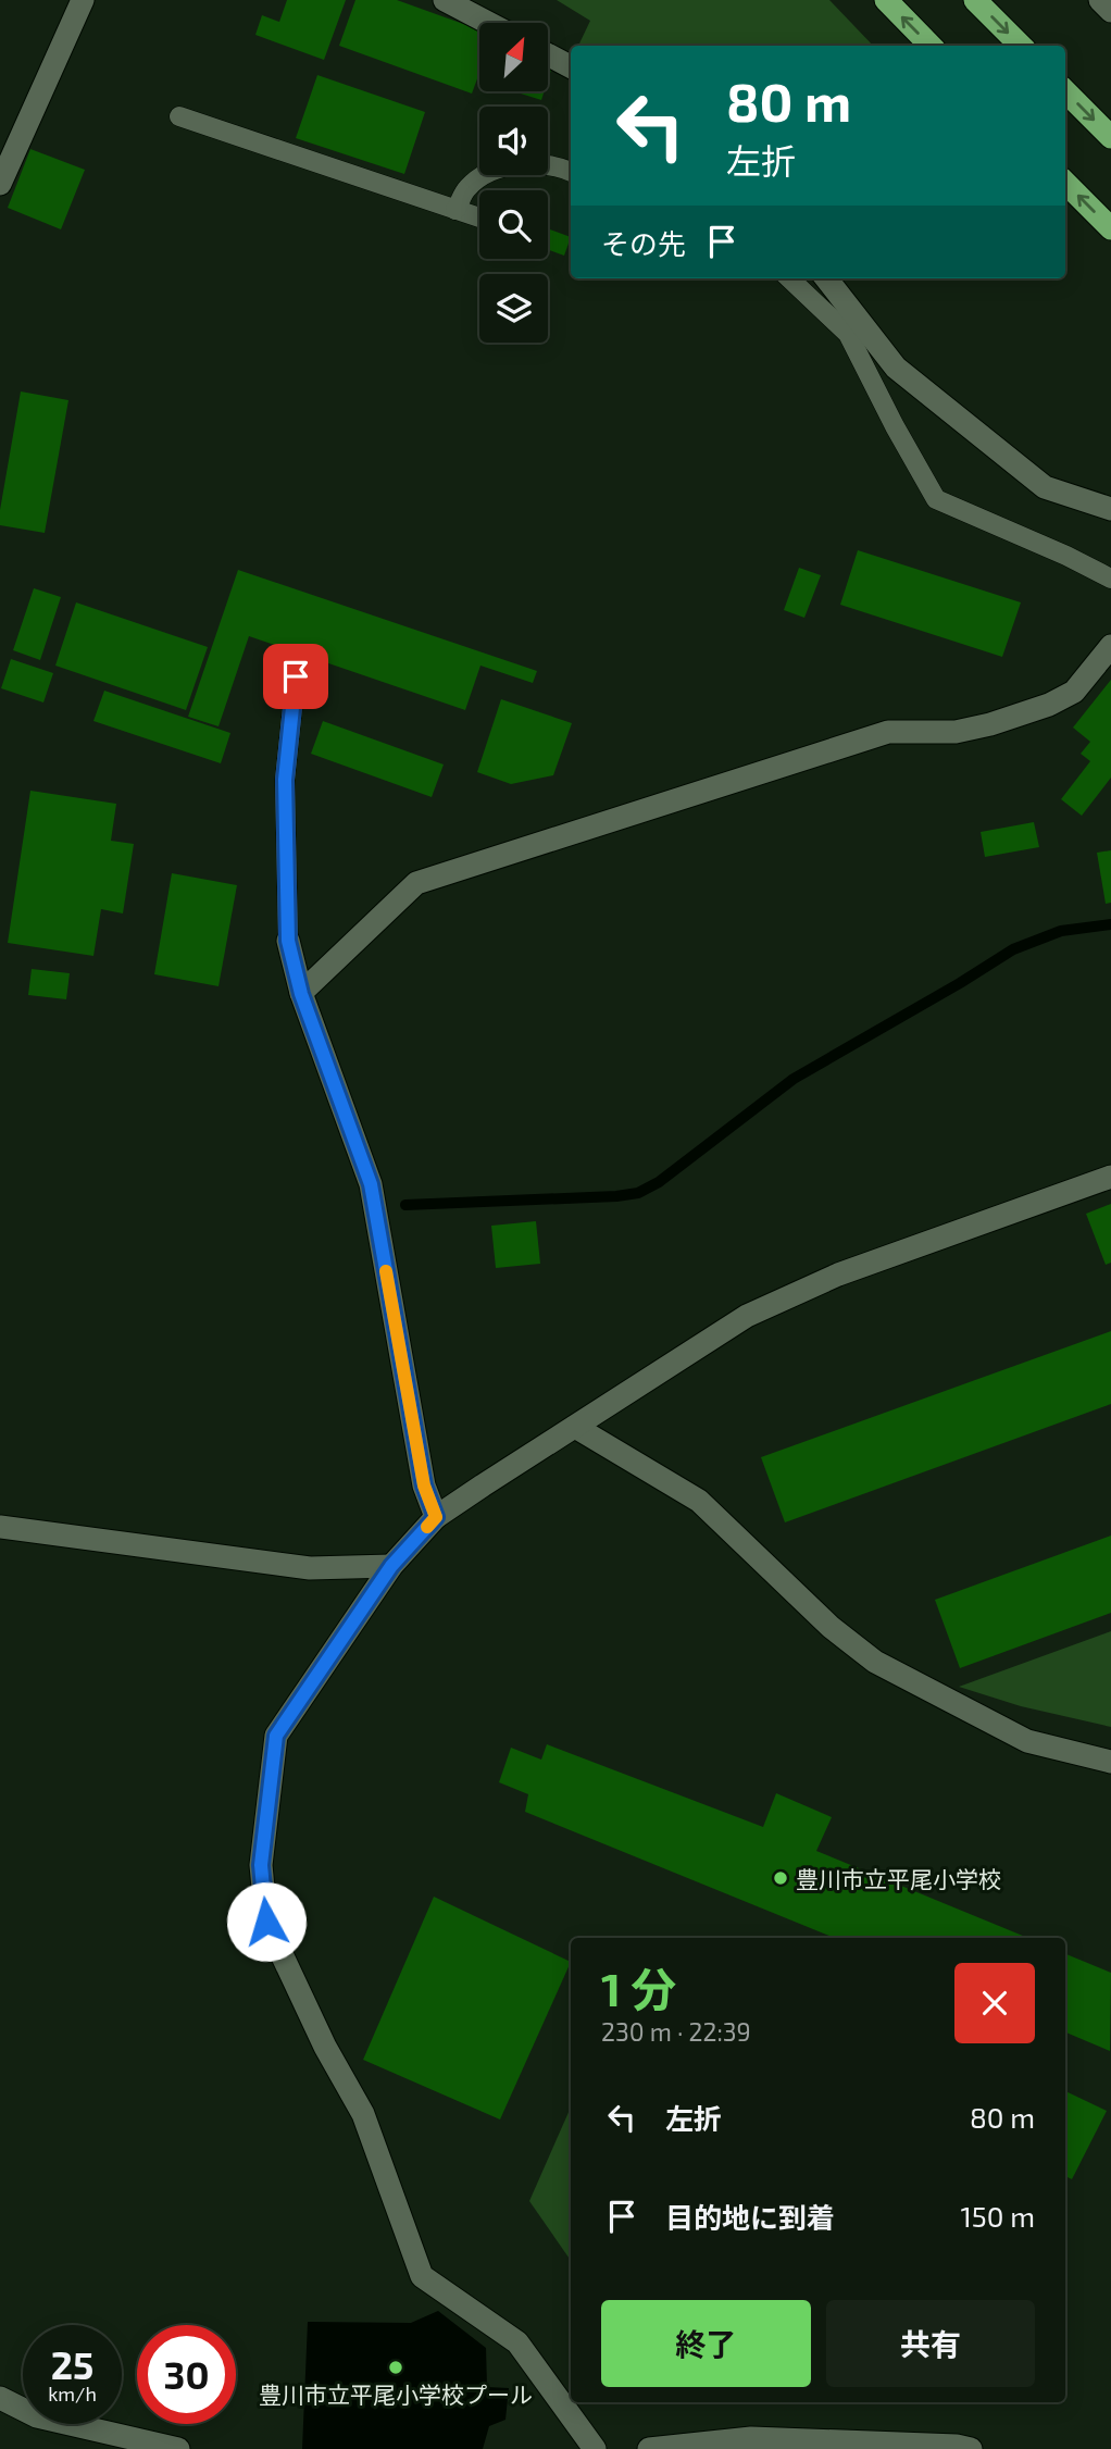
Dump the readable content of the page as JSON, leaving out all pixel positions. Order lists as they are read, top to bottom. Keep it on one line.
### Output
{"places":["豊川市立平尾小学校","豊川市立平尾小学校プール"],"north":"top right","page":{"turn":["80 m","左折"],"then":"その先","heading":["1 分","230 m · 22:39"],"list":[{"name":"左折","value":"80 m"},{"name":"目的地に到着","value":"150 m"}],"buttons":["終了","共有"],"speed":"25 km/h","limit":"30"}}
